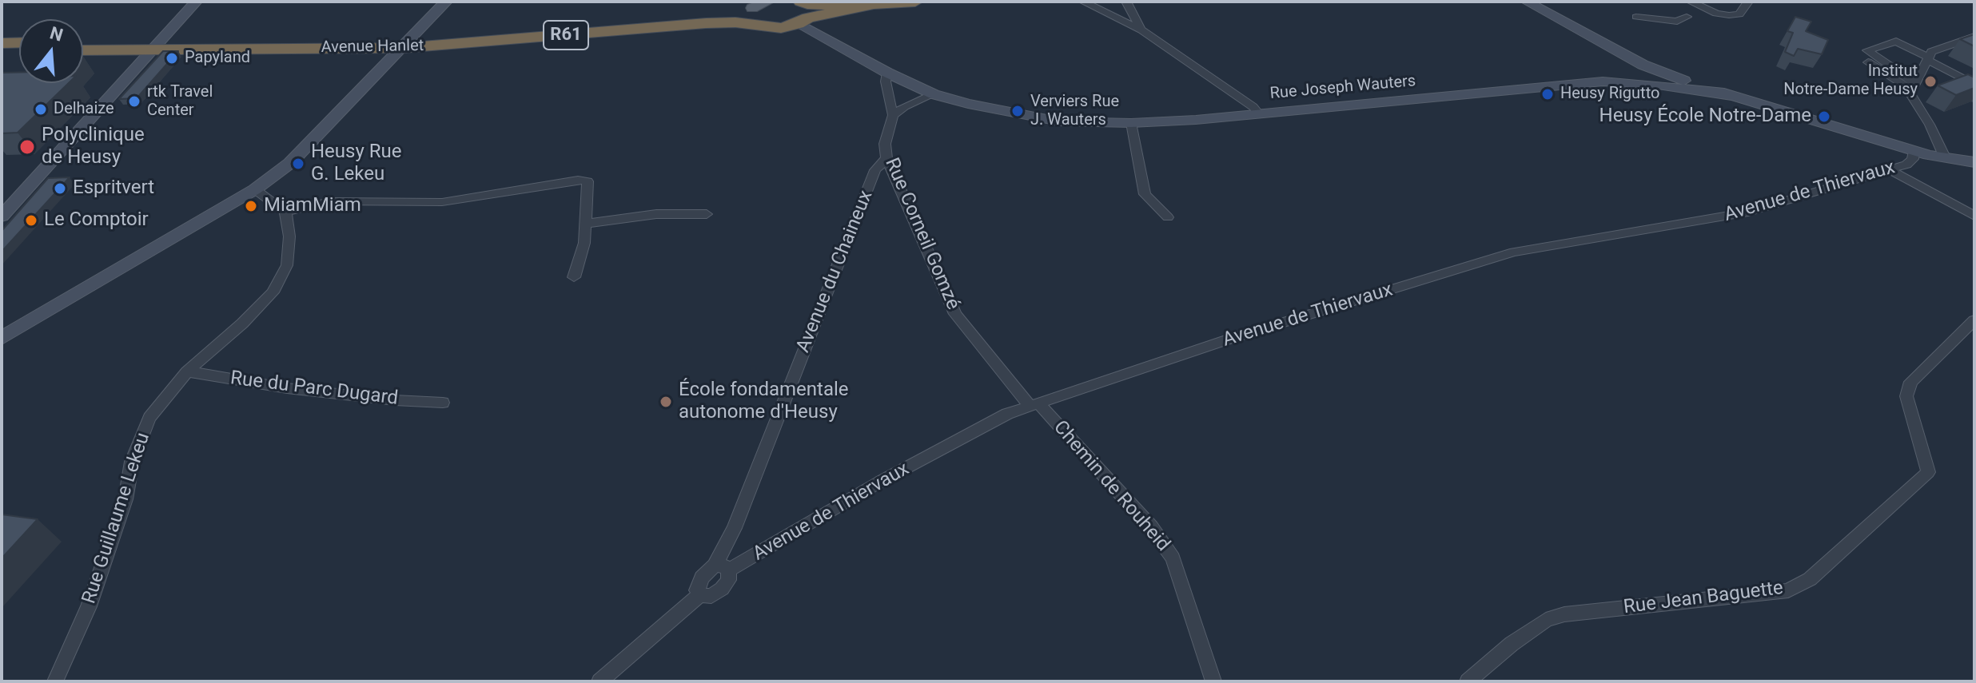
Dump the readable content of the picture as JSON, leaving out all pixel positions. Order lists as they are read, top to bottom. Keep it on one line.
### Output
{"streets":{"highway":["R61","Avenue Hanlet"],"street":["Rue Joseph Wauters","Avenue de Thiervaux","Rue Corneil Gomzé","Avenue du Chaineux","Rue du Parc Dugard","Chemin de Rouheid","Rue Guillaume Lekeu","Rue Jean Baguette"]},"crossings":[["R61","Avenue Hanlet"],["R61","Rue Joseph Wauters"],["Rue Joseph Wauters","Rue Corneil Gomzé"],["Avenue de Thiervaux","Rue Corneil Gomzé"],["Avenue de Thiervaux","Avenue du Chaineux"],["Avenue de Thiervaux","Chemin de Rouheid"],["Rue Corneil Gomzé","Avenue du Chaineux"],["Rue Corneil Gomzé","Chemin de Rouheid"],["Rue du Parc Dugard","Rue Guillaume Lekeu"]],"places":["Papyland","Institut Notre-Dame Heusy","Heusy Rigutto","rtk Travel Center","Delhaize","Verviers Rue J. Wauters","Heusy École Notre-Dame","Polyclinique de Heusy","Heusy Rue G. Lekeu","Espritvert","MiamMiam","Le Comptoir","École fondamentale autonome d'Heusy"],"north":"top"}
